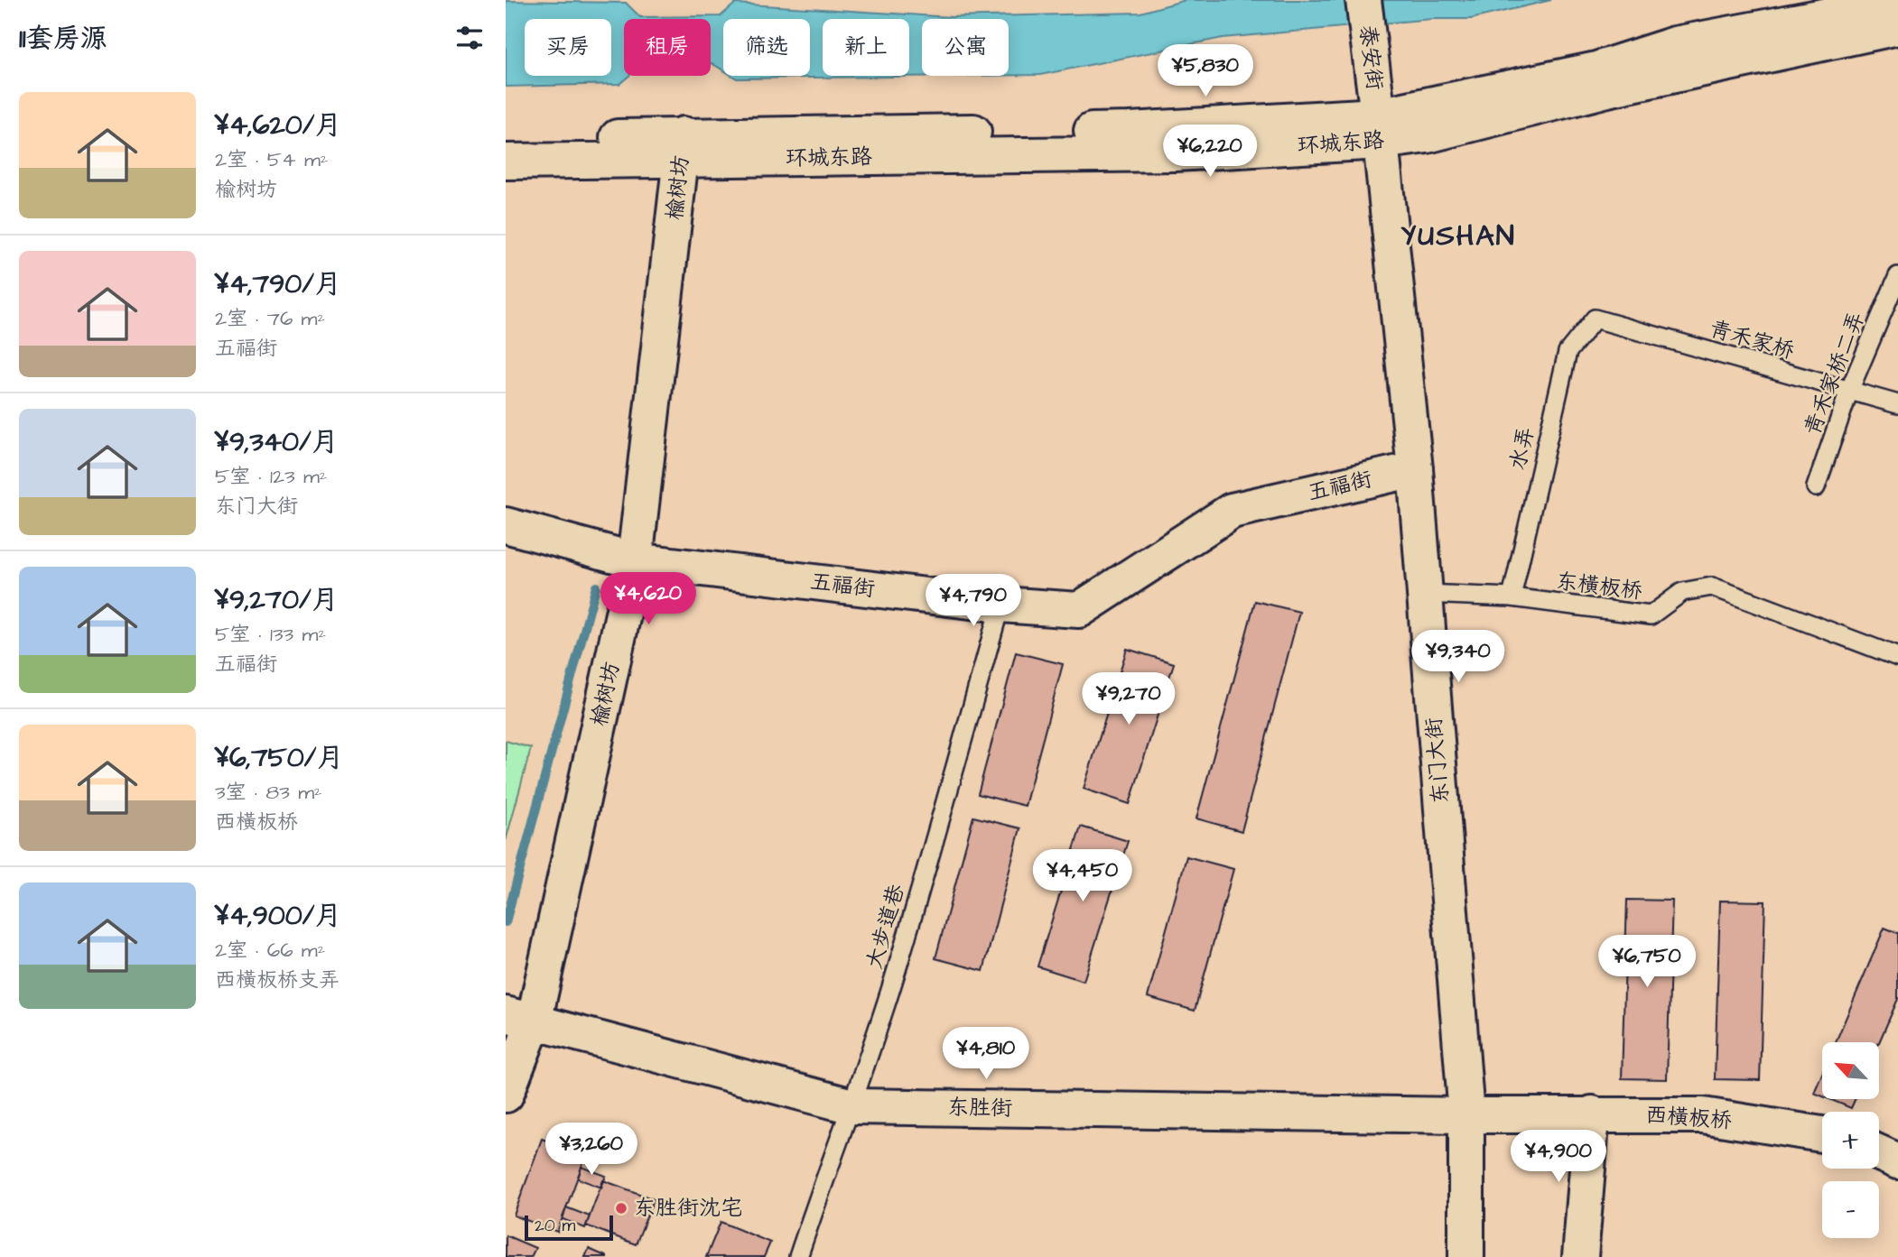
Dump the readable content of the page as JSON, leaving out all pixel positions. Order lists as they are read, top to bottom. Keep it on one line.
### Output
{"streets":{"street":["泰安街","环城东路","榆树坊","五福街","东门大街","东胜街","西横板桥"],"lane":["青禾家桥","青禾家桥二弄","水弄","东横板桥","大步道巷"]},"crossings":[["泰安街","环城东路"],["泰安街","东门大街"],["环城东路","榆树坊"],["环城东路","东门大街"],["榆树坊","五福街"],["榆树坊","东胜街"],["青禾家桥","青禾家桥二弄"],["青禾家桥","水弄"],["水弄","东横板桥"],["五福街","东门大街"],["五福街","大步道巷"],["东横板桥","东门大街"],["东门大街","东胜街"],["东门大街","西横板桥"],["大步道巷","东胜街"],["东胜街","西横板桥"]],"districts":["YUSHAN"],"places":["东胜街沈宅"],"scale_bar":"20 m","north":"top left","page":{"heading":"11套房源","chip":["买房","租房","筛选","新上","公寓"],"price":["¥5,830","¥6,220","¥4,620","¥4,790","¥9,340","¥9,270","¥4,450","¥6,750","¥4,810","¥3,260","¥4,900"],"list":[{"name":"¥4,620/月","note":"2室 · 54 m² · 榆树坊"},{"name":"¥4,790/月","note":"2室 · 76 m² · 五福街"},{"name":"¥9,340/月","note":"5室 · 123 m² · 东门大街"},{"name":"¥9,270/月","note":"5室 · 133 m² · 五福街"},{"name":"¥6,750/月","note":"3室 · 83 m² · 西横板桥"},{"name":"¥4,900/月","note":"2室 · 66 m² · 西横板桥支弄"}],"map_buttons":["+","−"],"scale":"20 m"}}
